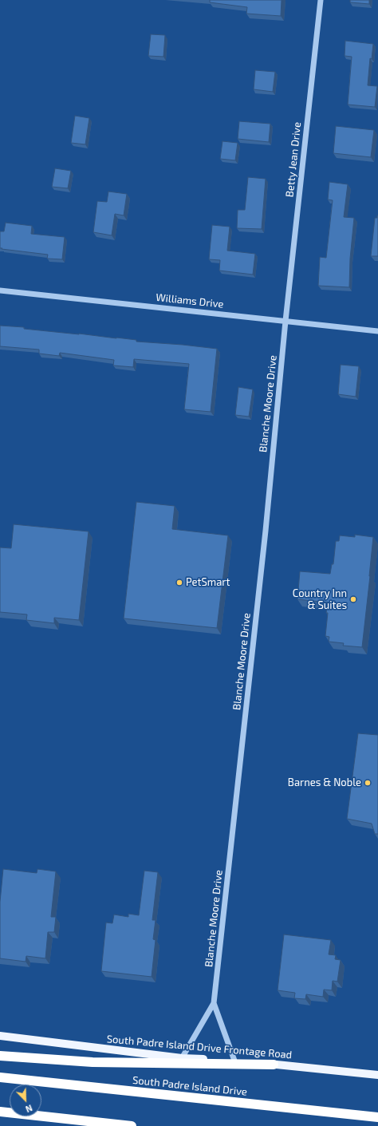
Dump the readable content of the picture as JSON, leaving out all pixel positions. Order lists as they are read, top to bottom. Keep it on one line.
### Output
{"streets":{"highway":["South Padre Island Drive"],"main road":["South Padre Island Drive Frontage Road"],"street":["Betty Jean Drive","Williams Drive","Blanche Moore Drive"]},"crossings":[["Betty Jean Drive","Williams Drive"],["Betty Jean Drive","Blanche Moore Drive"],["Williams Drive","Blanche Moore Drive"],["Blanche Moore Drive","South Padre Island Drive Frontage Road"]],"places":["PetSmart","Country Inn & Suites","Barnes & Noble"],"north":"bottom right"}
